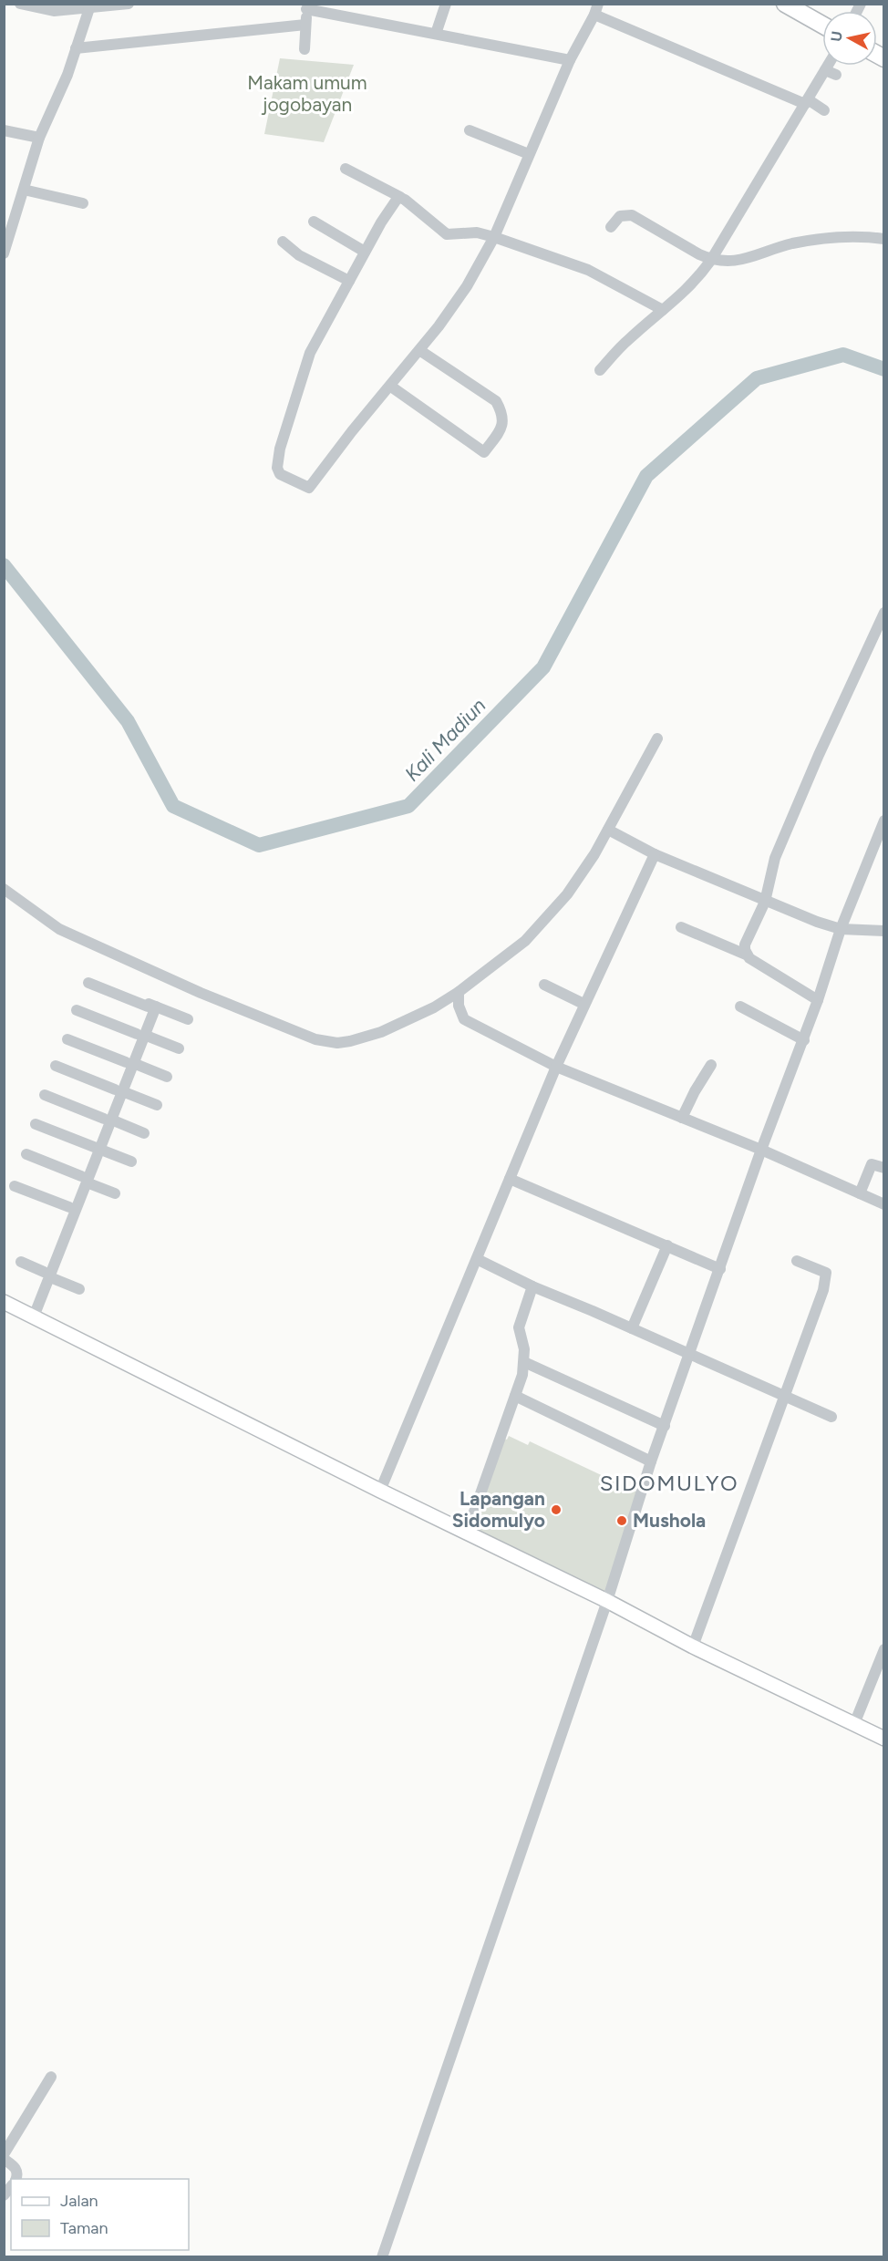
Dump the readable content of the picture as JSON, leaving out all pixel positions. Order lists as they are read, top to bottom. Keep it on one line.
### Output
{"districts":["SIDOMULYO"],"water":["Kali Madiun"],"parks":["Makam umum jogobayan"],"places":["Lapangan Sidomulyo","Mushola"],"legend":["Jalan","Taman"],"north":"left"}
